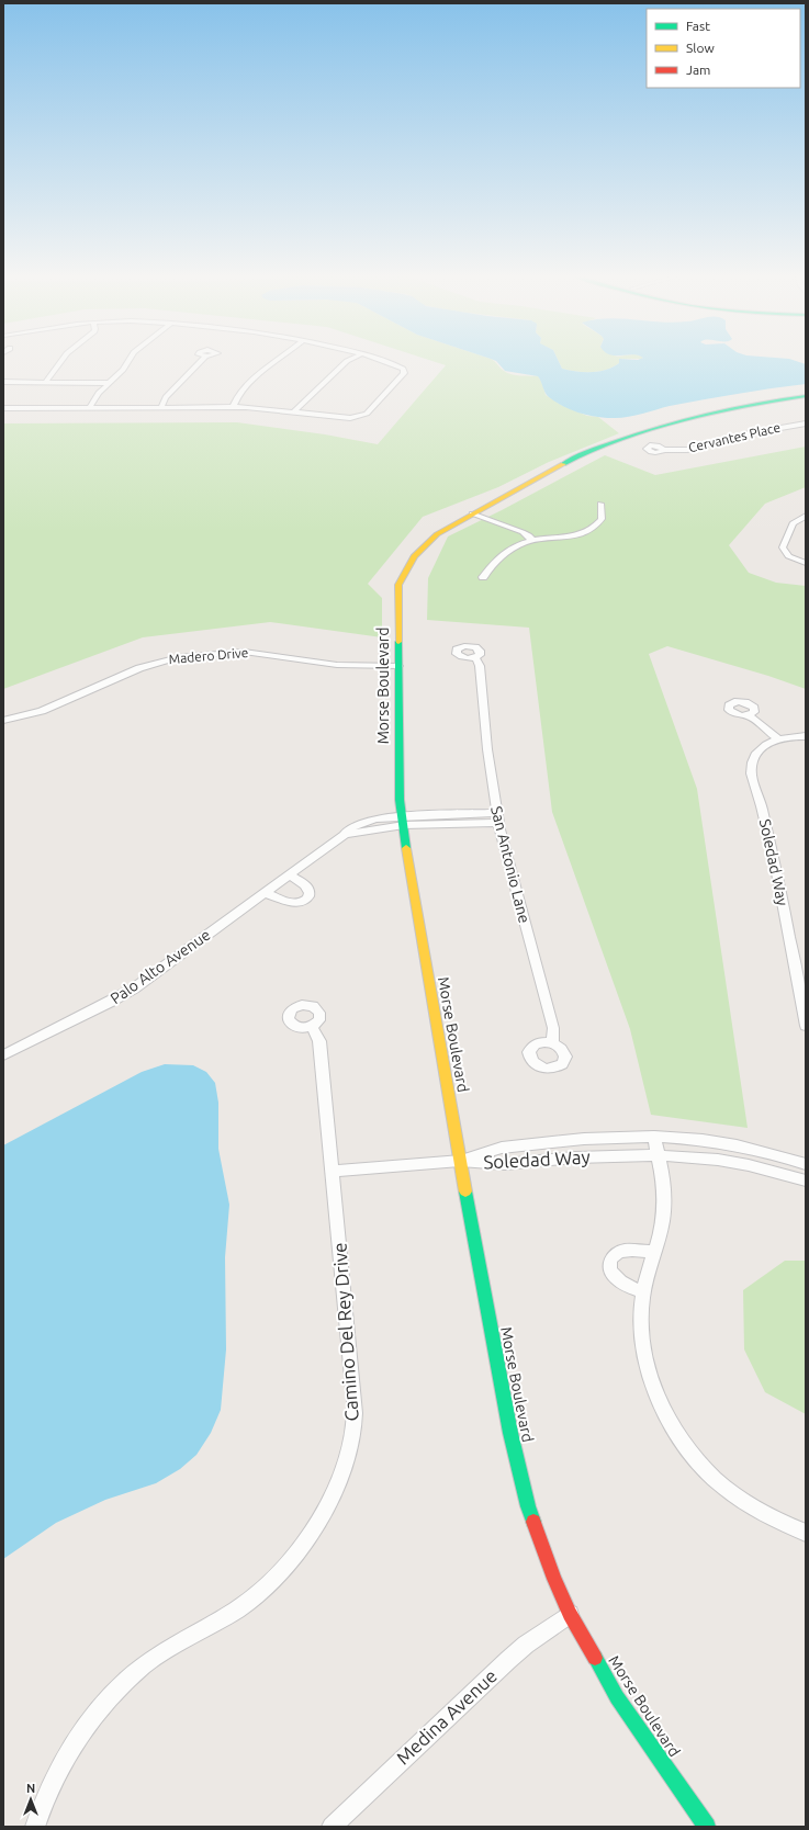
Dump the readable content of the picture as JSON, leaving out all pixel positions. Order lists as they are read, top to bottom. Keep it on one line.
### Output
{"streets":{"street":["Cervantes Place","Madero Drive","Morse Boulevard","Soledad Way","San Antonio Lane","Palo Alto Avenue","Camino Del Rey Drive","Medina Avenue"]},"crossings":[["Madero Drive","Morse Boulevard"],["Morse Boulevard","Soledad Way"],["Morse Boulevard","Palo Alto Avenue"],["Morse Boulevard","Medina Avenue"],["San Antonio Lane","Palo Alto Avenue"]],"legend":["Fast","Slow","Jam"],"north":"top"}
